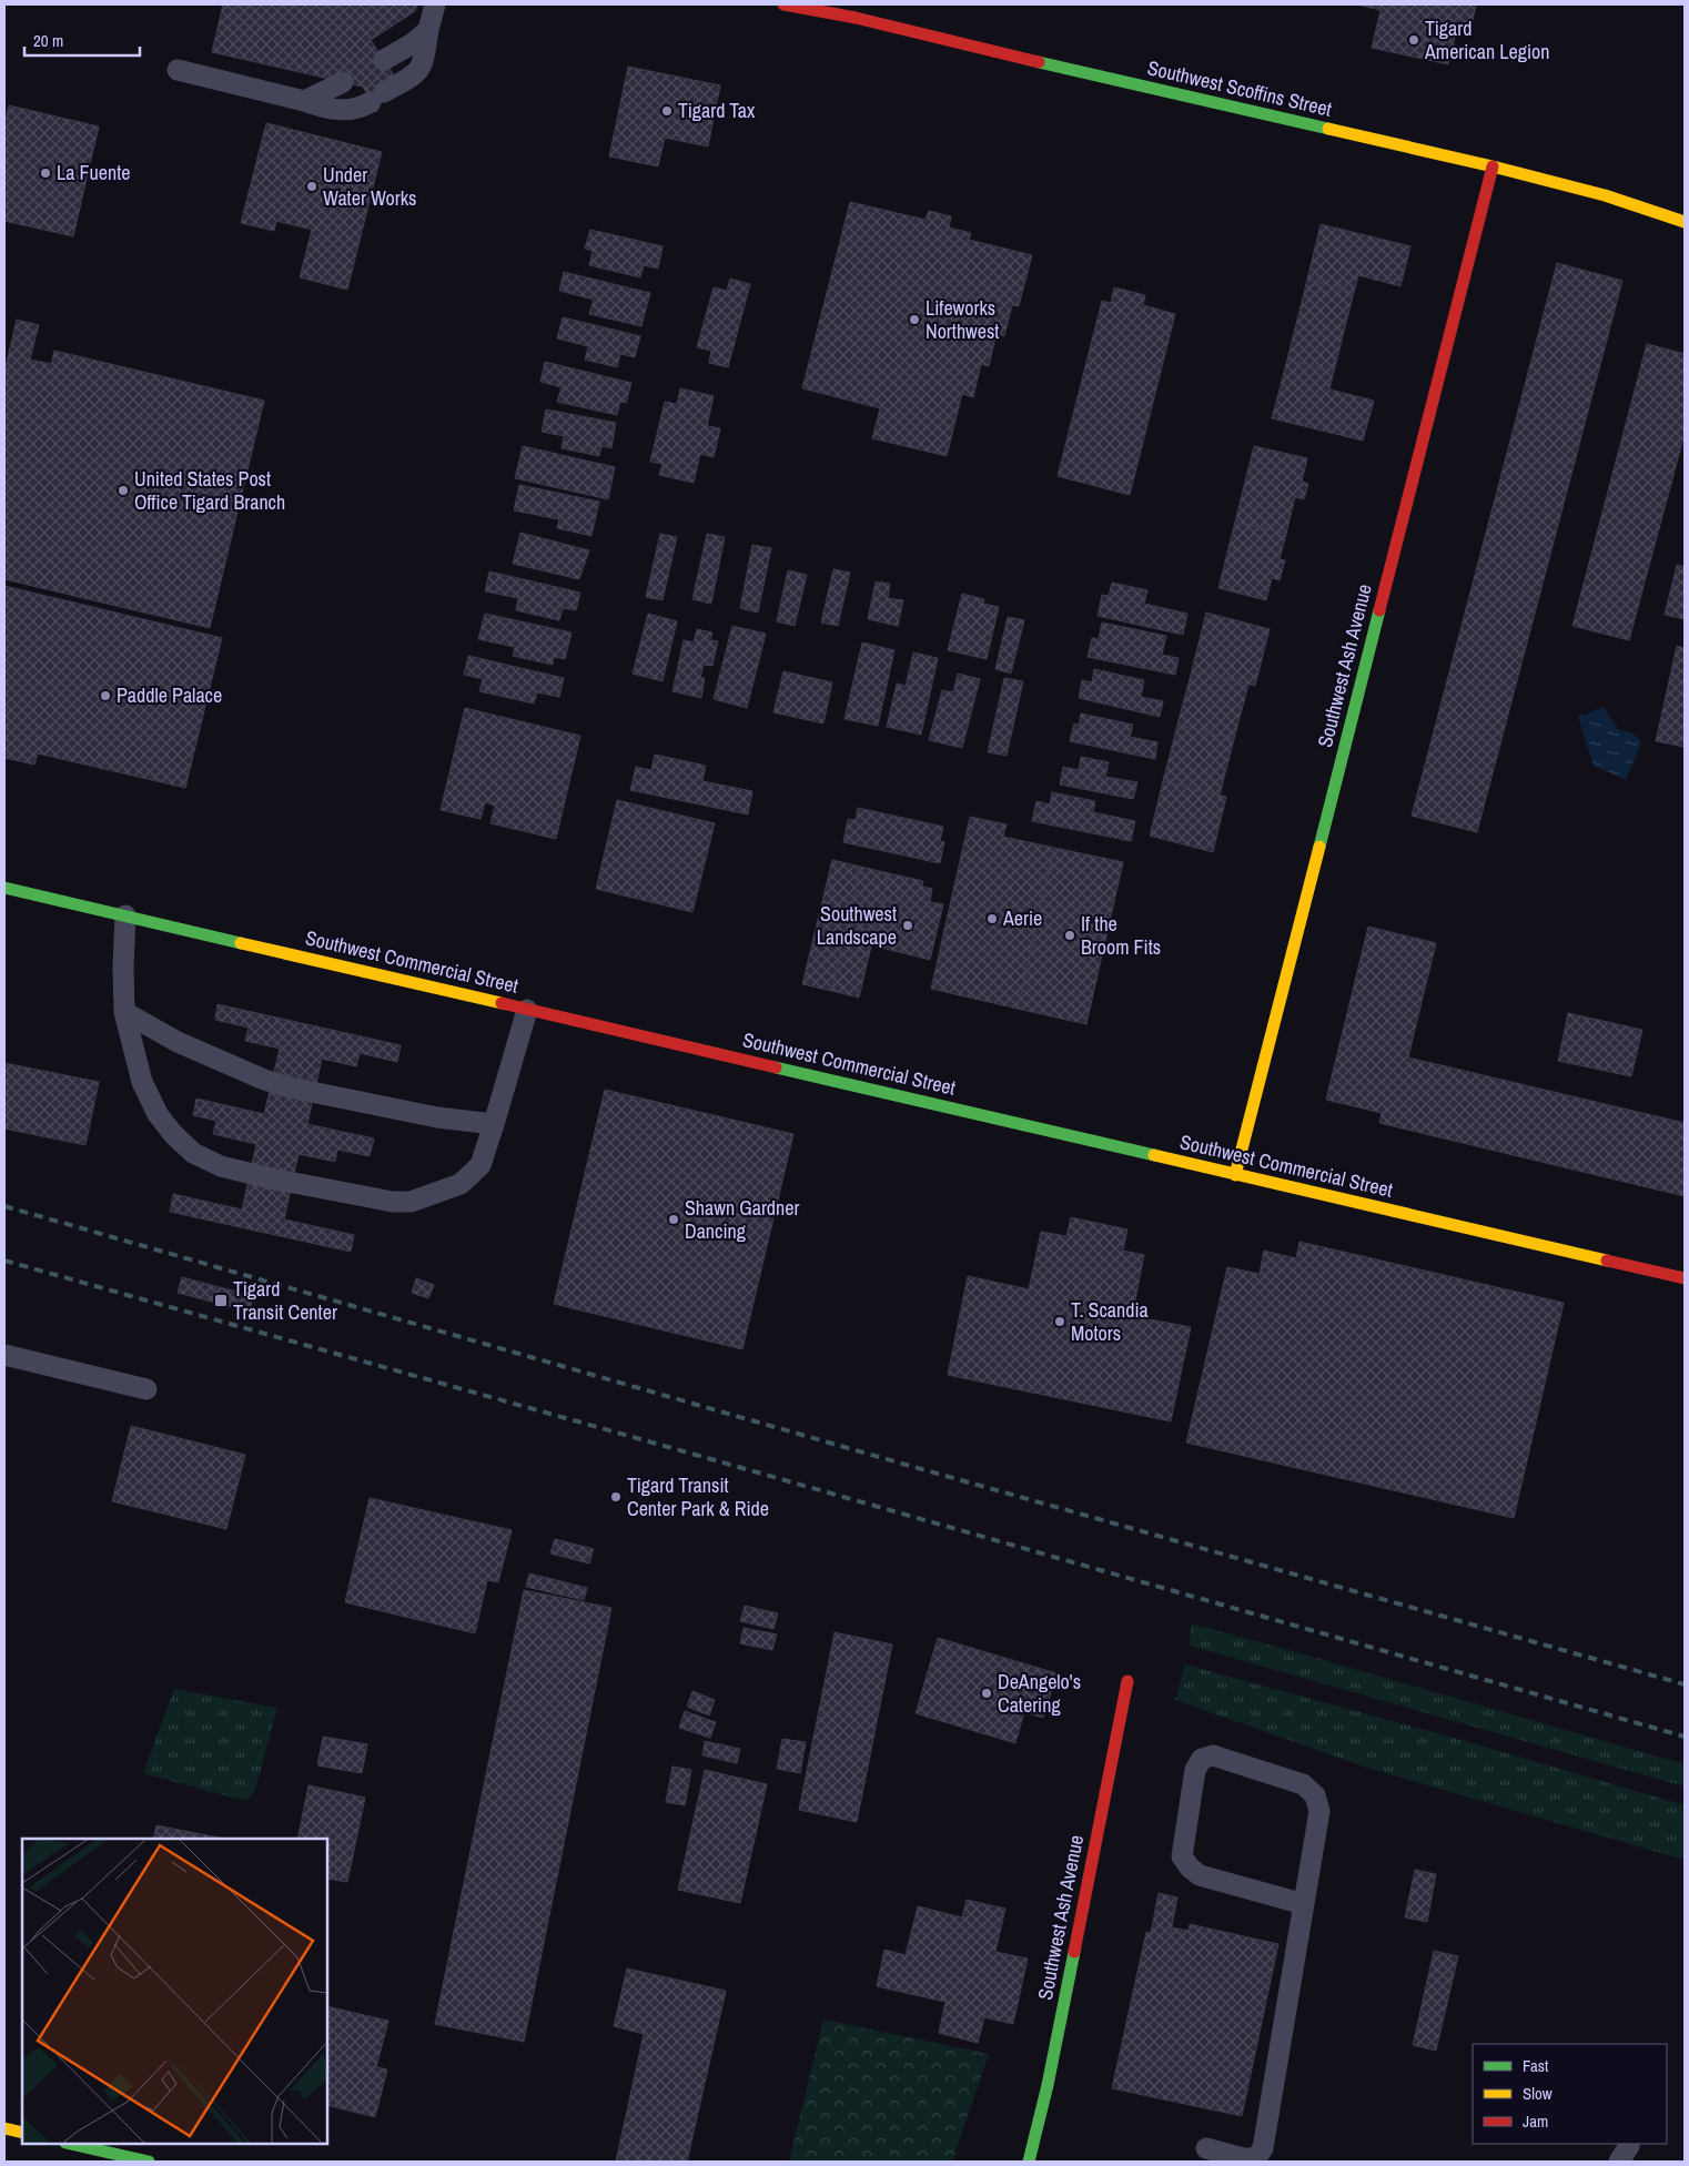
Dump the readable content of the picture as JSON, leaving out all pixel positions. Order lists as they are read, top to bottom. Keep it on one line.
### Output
{"streets":{"street":["Southwest Scoffins Street","Southwest Ash Avenue","Southwest Commercial Street"]},"crossings":[["Southwest Scoffins Street","Southwest Ash Avenue"],["Southwest Ash Avenue","Southwest Commercial Street"]],"places":{"other":["Tigard American Legion","Tigard Tax","La Fuente","Under Water Works","Lifeworks Northwest","United States Post Office Tigard Branch","Paddle Palace","Aerie","Southwest Landscape","If the Broom Fits","Shawn Gardner Dancing","T. Scandia Motors","Tigard Transit Center Park & Ride","DeAngelo's Catering"],"transit":["Tigard Transit Center"]},"legend":["Fast","Slow","Jam"],"scale_bar":"20 m"}
